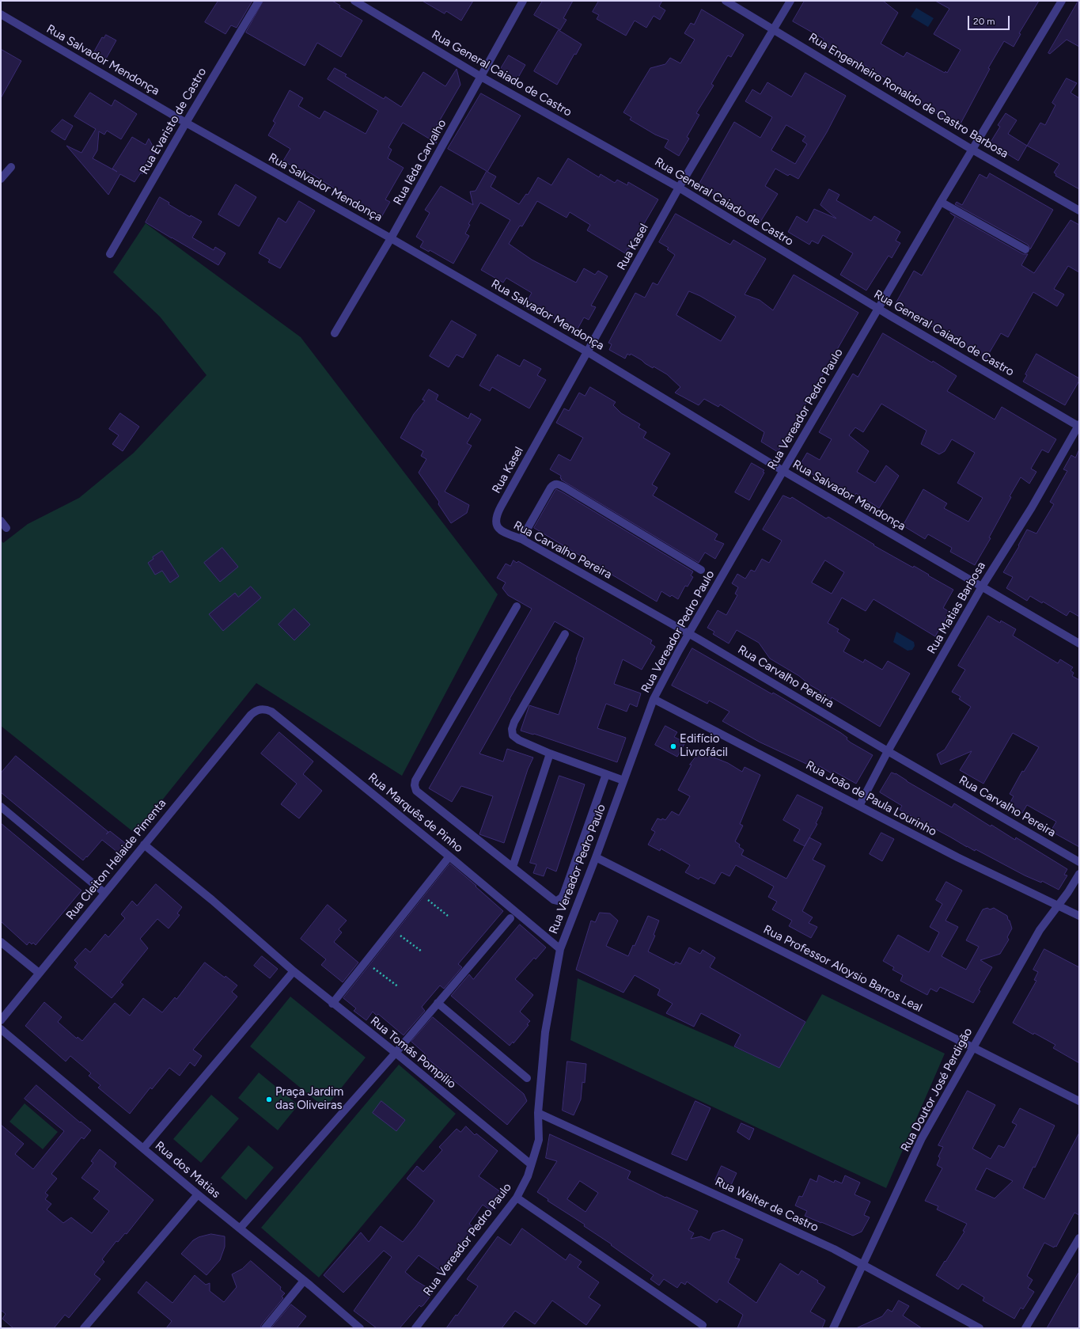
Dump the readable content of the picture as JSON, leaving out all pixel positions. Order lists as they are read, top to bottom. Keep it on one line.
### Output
{"streets":{"street":["Rua Salvador Mendonça","Rua General Caiado de Castro","Rua Engenheiro Ronaldo de Castro Barbosa","Rua Evaristo de Castro","Rua Iêda Carvalho","Rua Kasel","Rua Vereador Pedro Paulo","Rua Carvalho Pereira","Rua Matias Barbosa","Rua João de Paula Lourinho","Rua Marquês de Pinho","Rua Cleiton Helaide Pimenta","Rua Professor Aloysio Barros Leal","Rua Tomás Pompilio","Rua Doutor José Perdigão","Rua dos Matias","Rua Walter de Castro"]},"crossings":[["Rua Salvador Mendonça","Rua Evaristo de Castro"],["Rua Salvador Mendonça","Rua Iêda Carvalho"],["Rua Salvador Mendonça","Rua Kasel"],["Rua Salvador Mendonça","Rua Vereador Pedro Paulo"],["Rua Salvador Mendonça","Rua Matias Barbosa"],["Rua General Caiado de Castro","Rua Iêda Carvalho"],["Rua General Caiado de Castro","Rua Kasel"],["Rua General Caiado de Castro","Rua Vereador Pedro Paulo"],["Rua General Caiado de Castro","Rua Matias Barbosa"],["Rua Engenheiro Ronaldo de Castro Barbosa","Rua Kasel"],["Rua Engenheiro Ronaldo de Castro Barbosa","Rua Vereador Pedro Paulo"],["Rua Kasel","Rua Carvalho Pereira"],["Rua Vereador Pedro Paulo","Rua Carvalho Pereira"],["Rua Vereador Pedro Paulo","Rua João de Paula Lourinho"],["Rua Vereador Pedro Paulo","Rua Marquês de Pinho"],["Rua Vereador Pedro Paulo","Rua Professor Aloysio Barros Leal"],["Rua Vereador Pedro Paulo","Rua Tomás Pompilio"],["Rua Vereador Pedro Paulo","Rua Walter de Castro"],["Rua Carvalho Pereira","Rua Matias Barbosa"],["Rua Matias Barbosa","Rua João de Paula Lourinho"],["Rua João de Paula Lourinho","Rua Doutor José Perdigão"],["Rua Marquês de Pinho","Rua Cleiton Helaide Pimenta"],["Rua Cleiton Helaide Pimenta","Rua Tomás Pompilio"],["Rua Professor Aloysio Barros Leal","Rua Doutor José Perdigão"],["Rua Doutor José Perdigão","Rua Walter de Castro"]],"places":["Edifício Livrofácil","Praça Jardim das Oliveiras"],"scale_bar":"20 m"}
